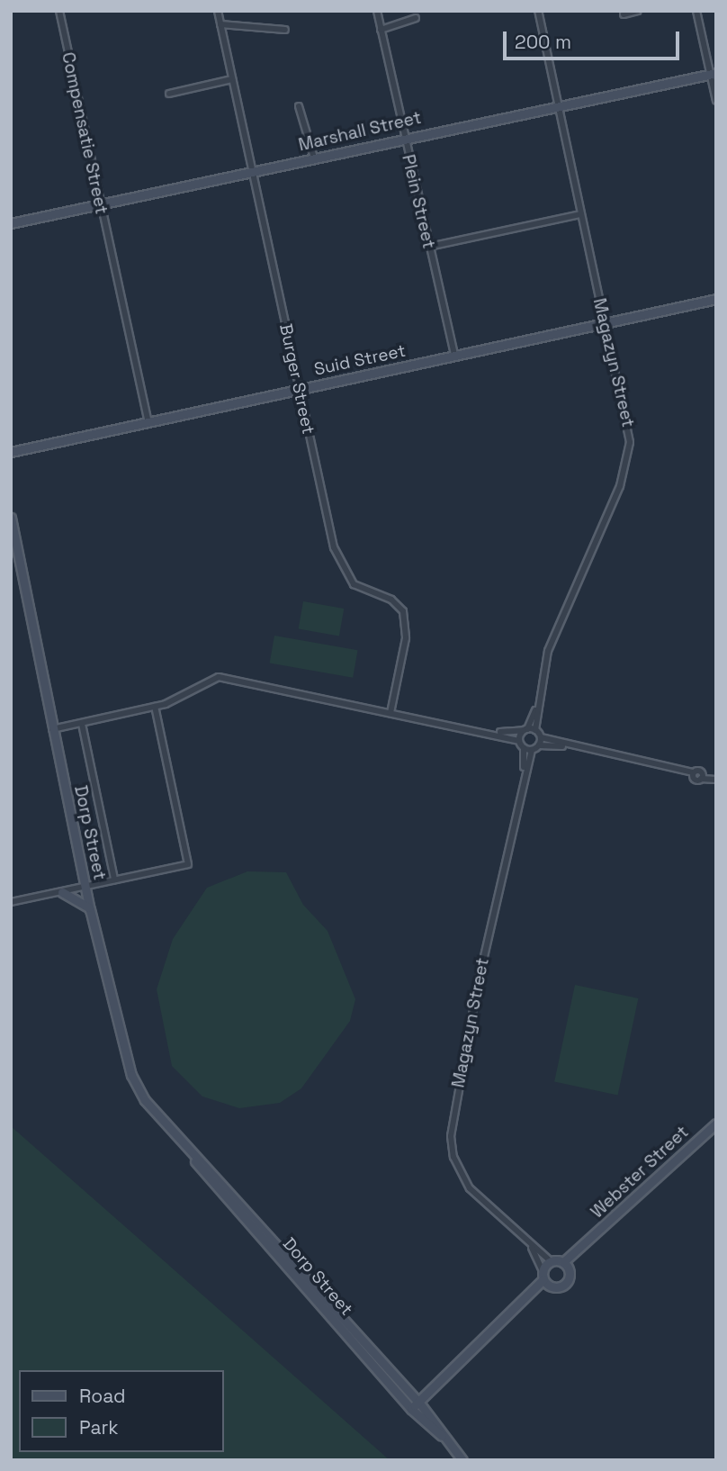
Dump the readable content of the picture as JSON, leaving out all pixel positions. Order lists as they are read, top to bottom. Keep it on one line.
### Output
{"streets":{"street":["Marshall Street","Compensatie Street","Plein Street","Suid Street","Magazyn Street","Burger Street","Dorp Street","Webster Street"]},"crossings":[["Marshall Street","Compensatie Street"],["Marshall Street","Plein Street"],["Marshall Street","Magazyn Street"],["Marshall Street","Burger Street"],["Compensatie Street","Suid Street"],["Plein Street","Suid Street"],["Suid Street","Magazyn Street"],["Suid Street","Burger Street"],["Magazyn Street","Webster Street"]],"legend":["Road","Park"],"scale_bar":"200 m"}
